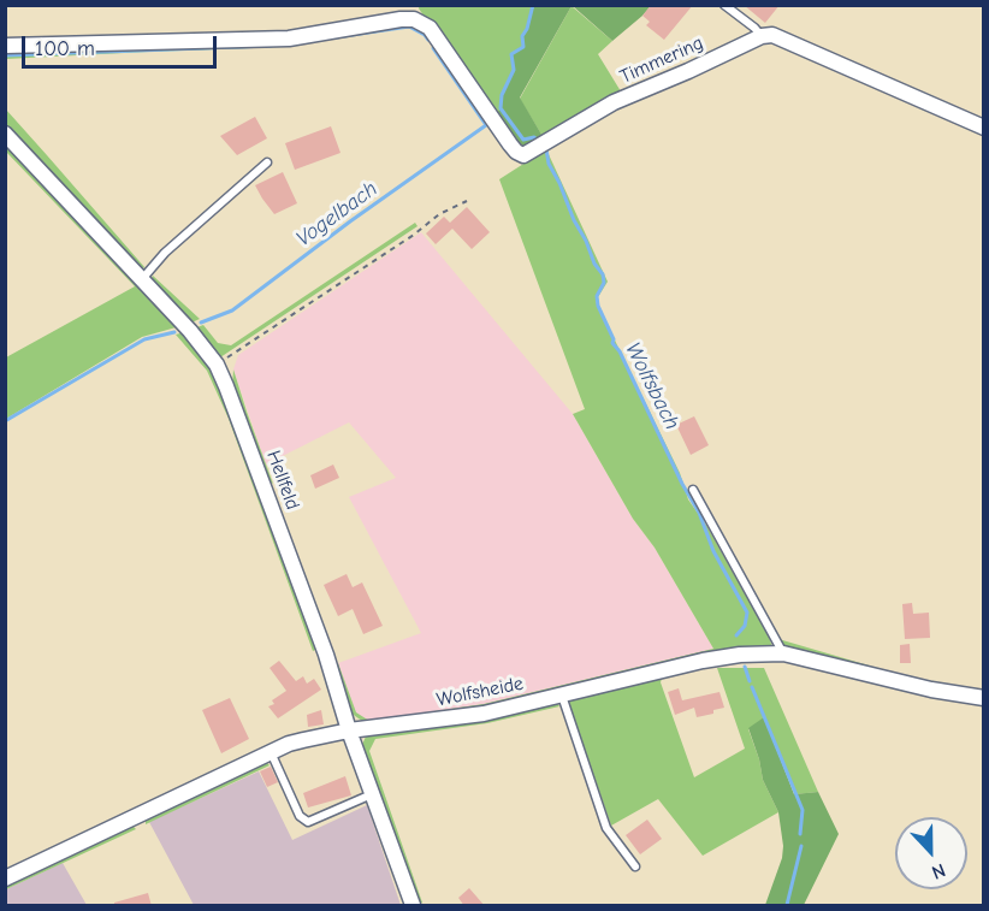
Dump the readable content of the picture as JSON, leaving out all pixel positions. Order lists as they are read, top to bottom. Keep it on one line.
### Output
{"streets":{"street":["Timmering","Hellfeld","Wolfsheide"]},"crossings":[["Hellfeld","Wolfsheide"]],"water":["Vogelbach","Wolfsbach"],"scale_bar":"100 m","north":"bottom"}
